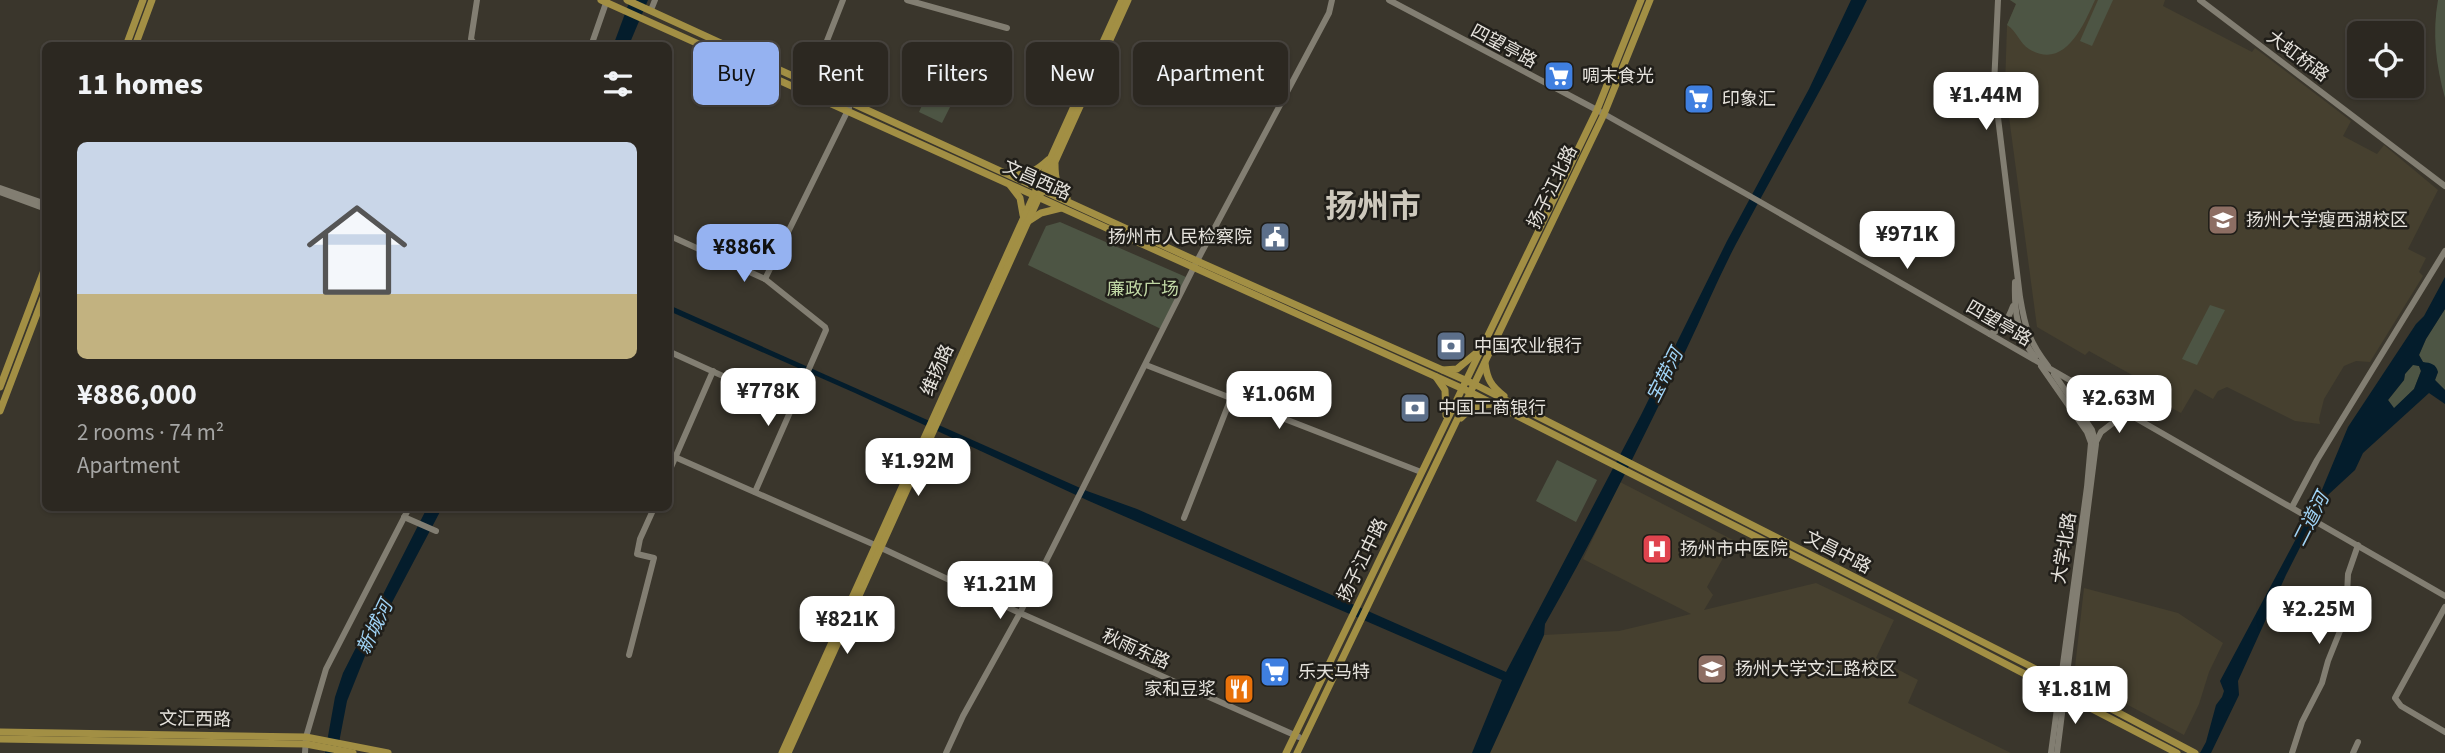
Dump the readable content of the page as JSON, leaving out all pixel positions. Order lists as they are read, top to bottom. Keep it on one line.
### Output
{"streets":{"main road":["文昌西路","扬子江北路","维扬路","文昌中路","扬子江中路","文汇西路"],"street":["四望亭路","大虹桥路","大学北路","秋雨东路"]},"crossings":[["四望亭路","扬子江北路"],["四望亭路","大学北路"],["文昌西路","扬子江北路"],["文昌西路","维扬路"],["文昌西路","扬子江中路"],["扬子江北路","文昌中路"],["扬子江北路","扬子江中路"],["维扬路","秋雨东路"],["大学北路","文昌中路"],["文昌中路","扬子江中路"],["扬子江中路","秋雨东路"]],"districts":["扬州市"],"water":["宝带河","二道河","新城河"],"parks":["廉政广场"],"places":{"supermarket":["啁末食光","印象汇","乐天马特"],"school or university":["扬州大学瘦西湖校区","扬州大学文汇路校区"],"public building":["扬州市人民检察院"],"bank":["中国农业银行","中国工商银行"],"hospital":["扬州市中医院"],"restaurant":["家和豆浆"]},"page":{"chip":["Buy","Rent","Filters","New","Apartment"],"heading":"11 homes","price":["¥1.44M","¥971K","¥886K","¥778K","¥1.06M","¥2.63M","¥1.92M","¥1.21M","¥2.25M","¥821K","¥1.81M"],"list":[{"name":"¥886,000","note":"2 rooms · 74 m² · Apartment"}]}}
